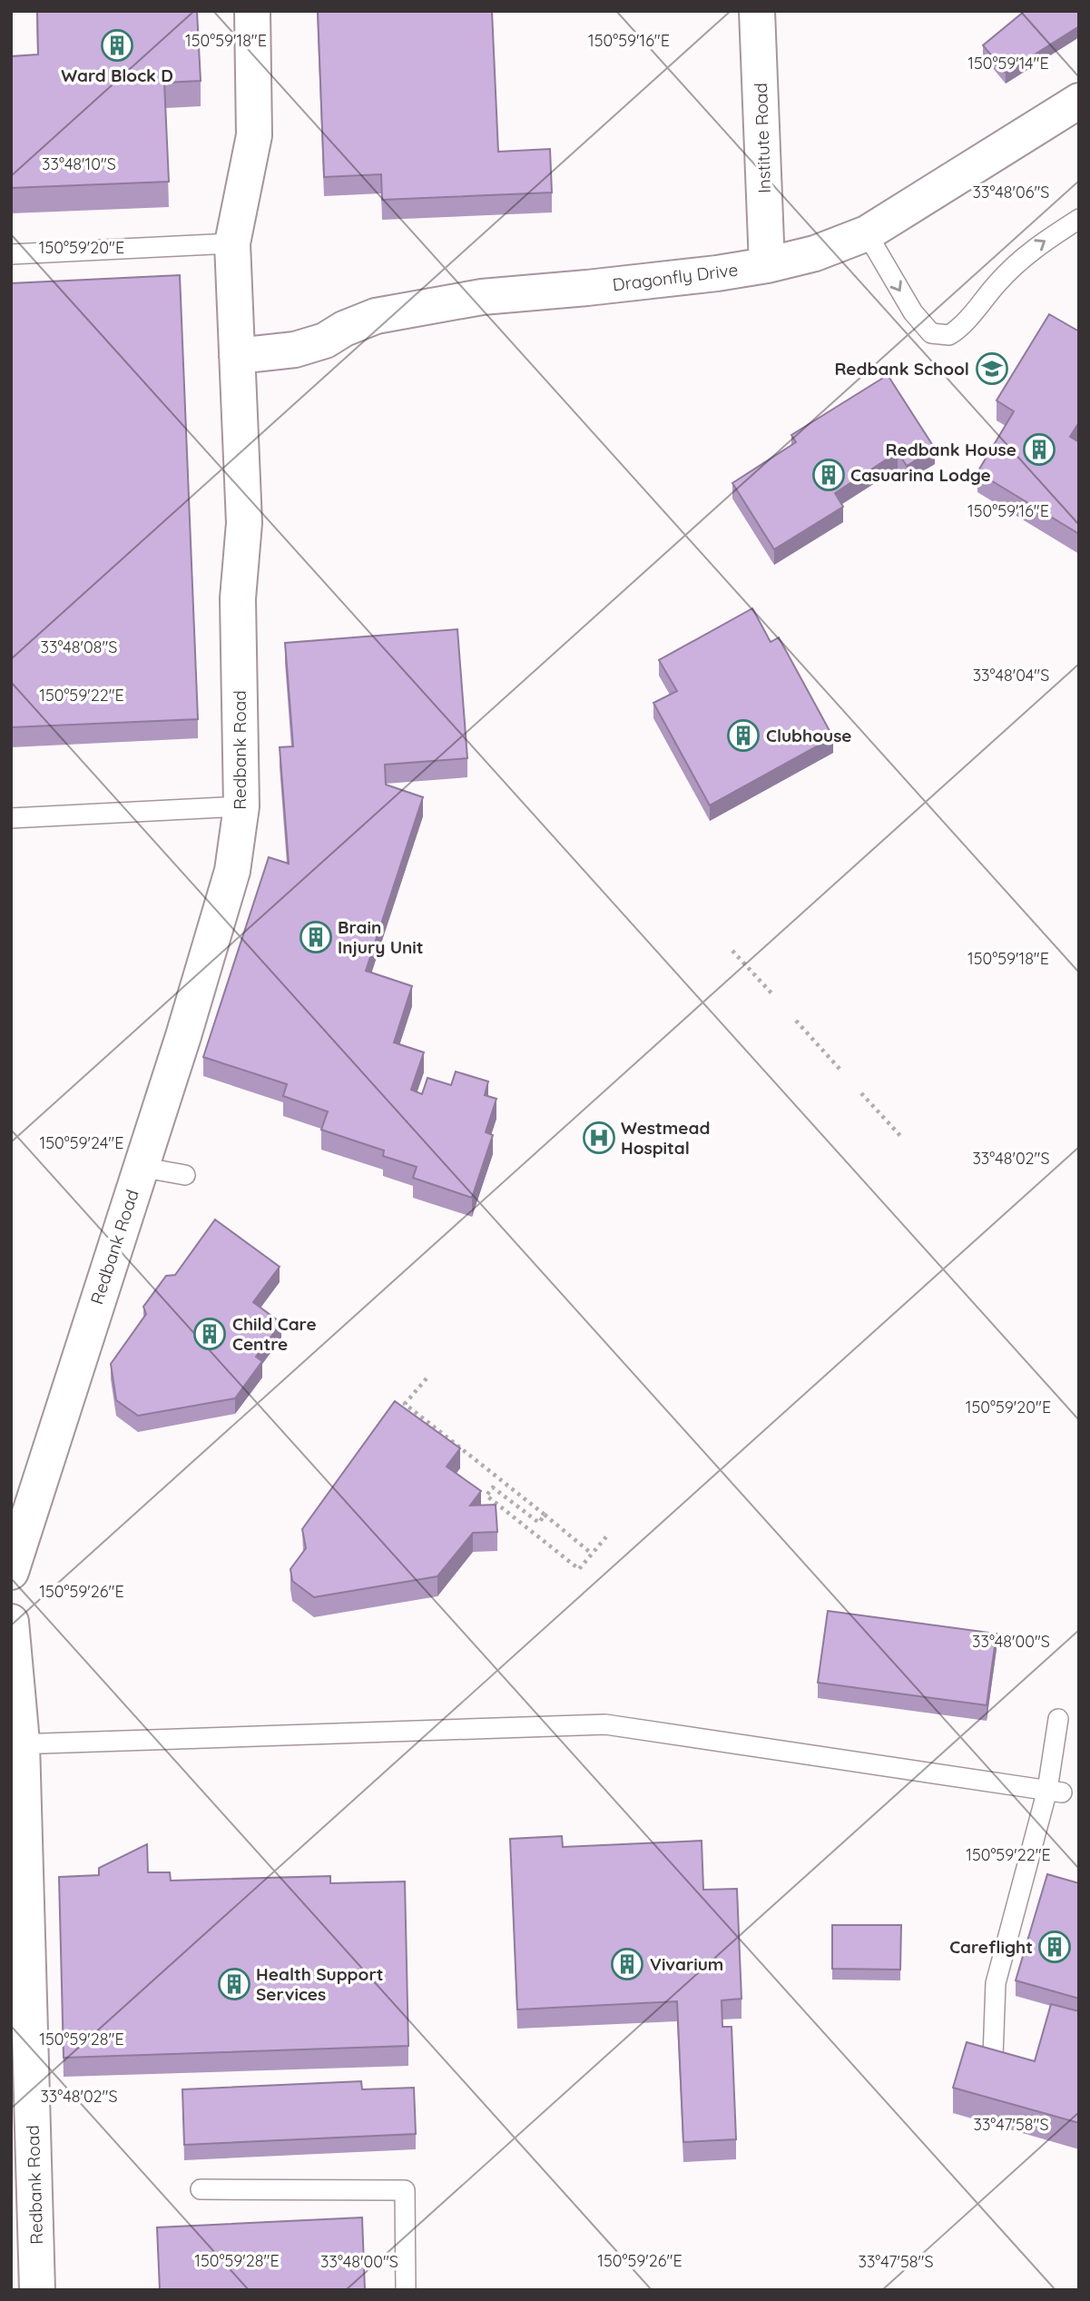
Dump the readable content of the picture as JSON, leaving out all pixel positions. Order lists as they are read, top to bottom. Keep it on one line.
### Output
{"streets":{"street":["Institute Road","Dragonfly Drive","Redbank Road"]},"crossings":[["Institute Road","Dragonfly Drive"],["Dragonfly Drive","Redbank Road"]],"places":{"building":["Ward Block D","Redbank House","Casuarina Lodge","Clubhouse","Brain Injury Unit","Child Care Centre","Careflight","Vivarium","Health Support Services"],"school or university":["Redbank School"],"hospital":["Westmead Hospital"]},"coordinates":["150°59'18\"E","150°59'16\"E","150°59'14\"E","33°48'10\"S","33°48'06\"S","150°59'20\"E","33°48'08\"S","33°48'04\"S","150°59'22\"E","150°59'24\"E","33°48'02\"S","150°59'26\"E","33°48'00\"S","150°59'28\"E","33°47'58\"S"]}
